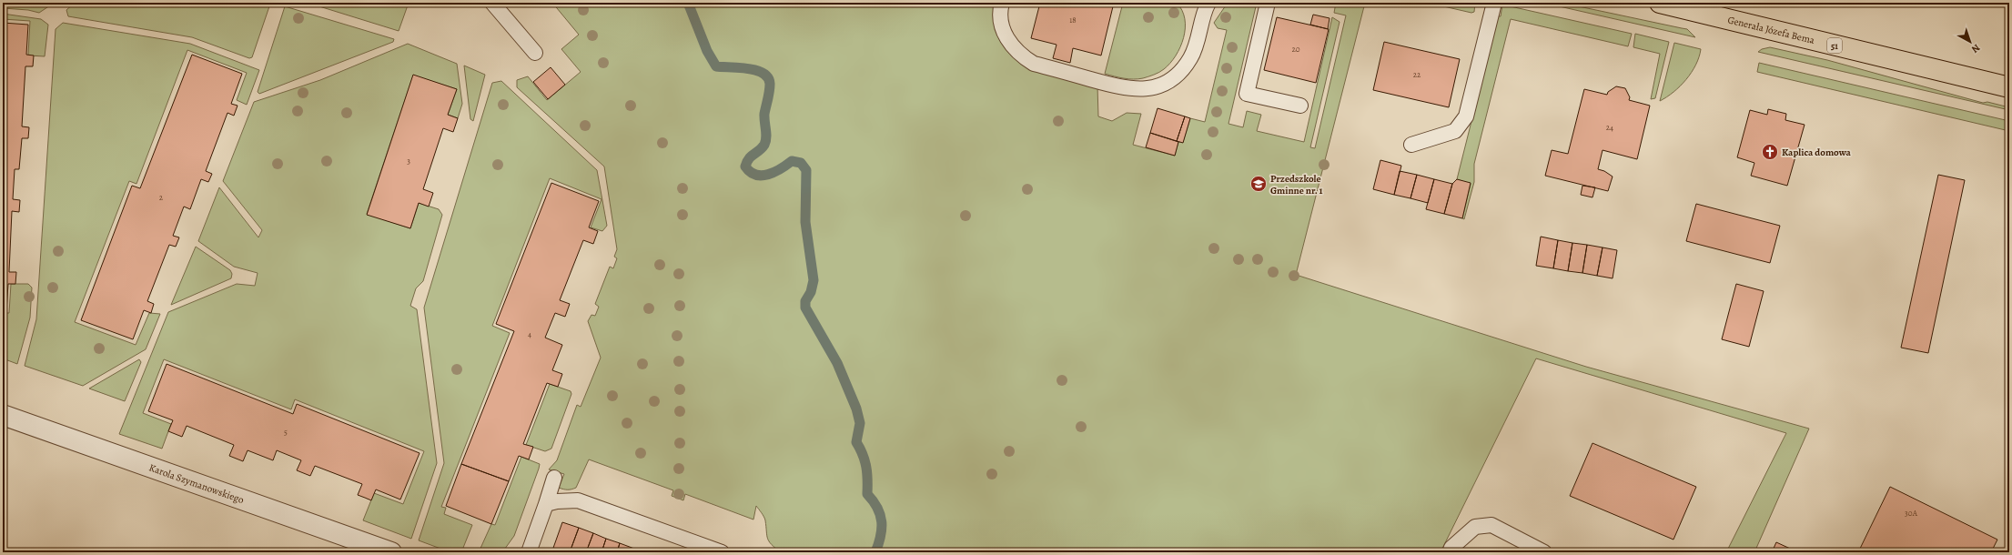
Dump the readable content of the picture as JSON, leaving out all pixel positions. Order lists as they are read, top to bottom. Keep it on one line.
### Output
{"streets":{"main road":["Generała Józefa Bema","51"],"street":["Karola Szymanowskiego"]},"places":{"church":["Kaplica domowa"],"school or university":["Przedszkole Gminne nr. 1"]},"house_numbers":["18","20","22","24","3","2","4","5","30A"],"north":"bottom right"}
